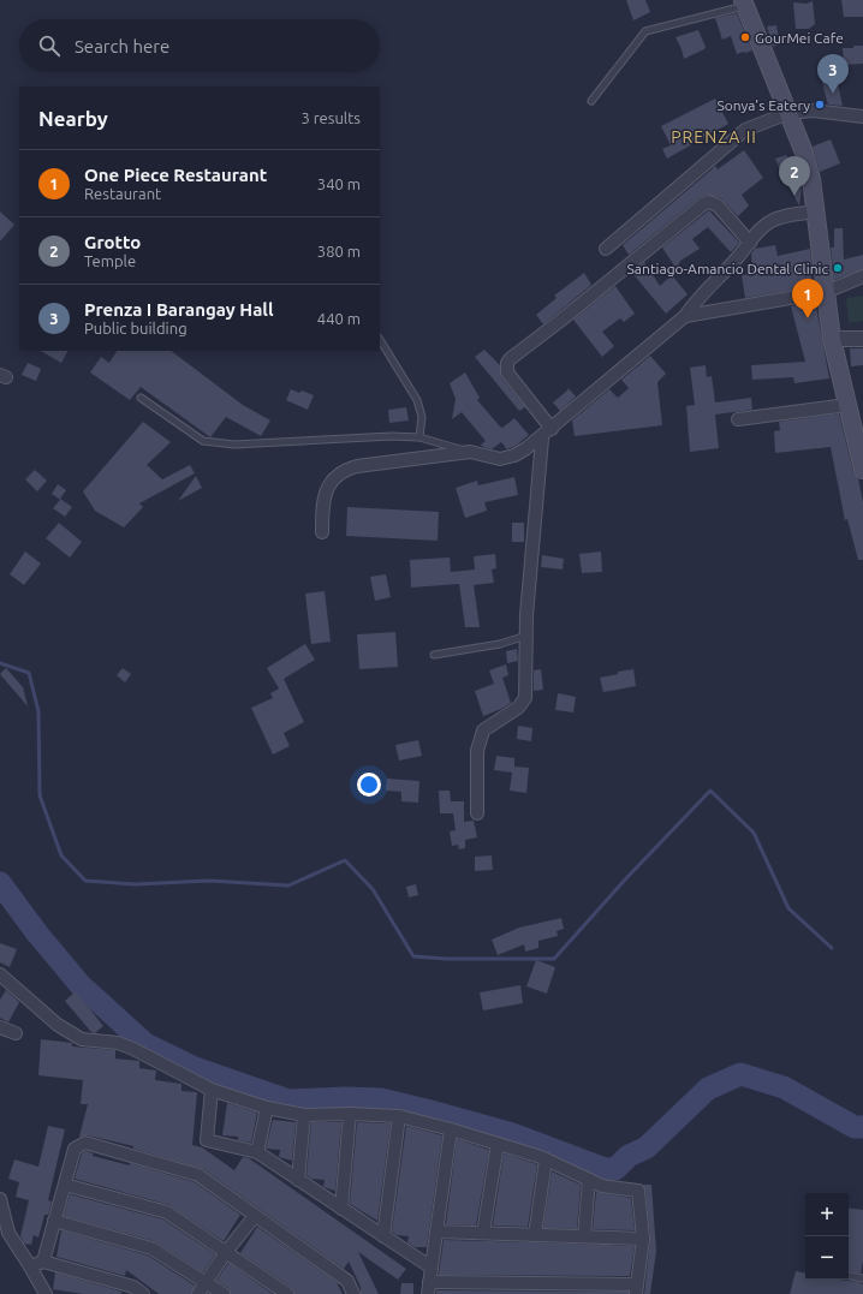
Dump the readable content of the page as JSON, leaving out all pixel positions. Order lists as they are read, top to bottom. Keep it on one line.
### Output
{"districts":["PRENZA II"],"places":["GourMei Cafe","Sonya's Eatery","Santiago-Amancio Dental Clinic"],"page":{"search":"Search here","pins":["3","2","1"],"heading":["Nearby","3 results"],"list":[{"mark":"1","name":"One Piece Restaurant","note":"Restaurant","value":"340 m"},{"mark":"2","name":"Grotto","note":"Temple","value":"380 m"},{"mark":"3","name":"Prenza I Barangay Hall","note":"Public building","value":"440 m"}],"map_buttons":["+","−"]}}
